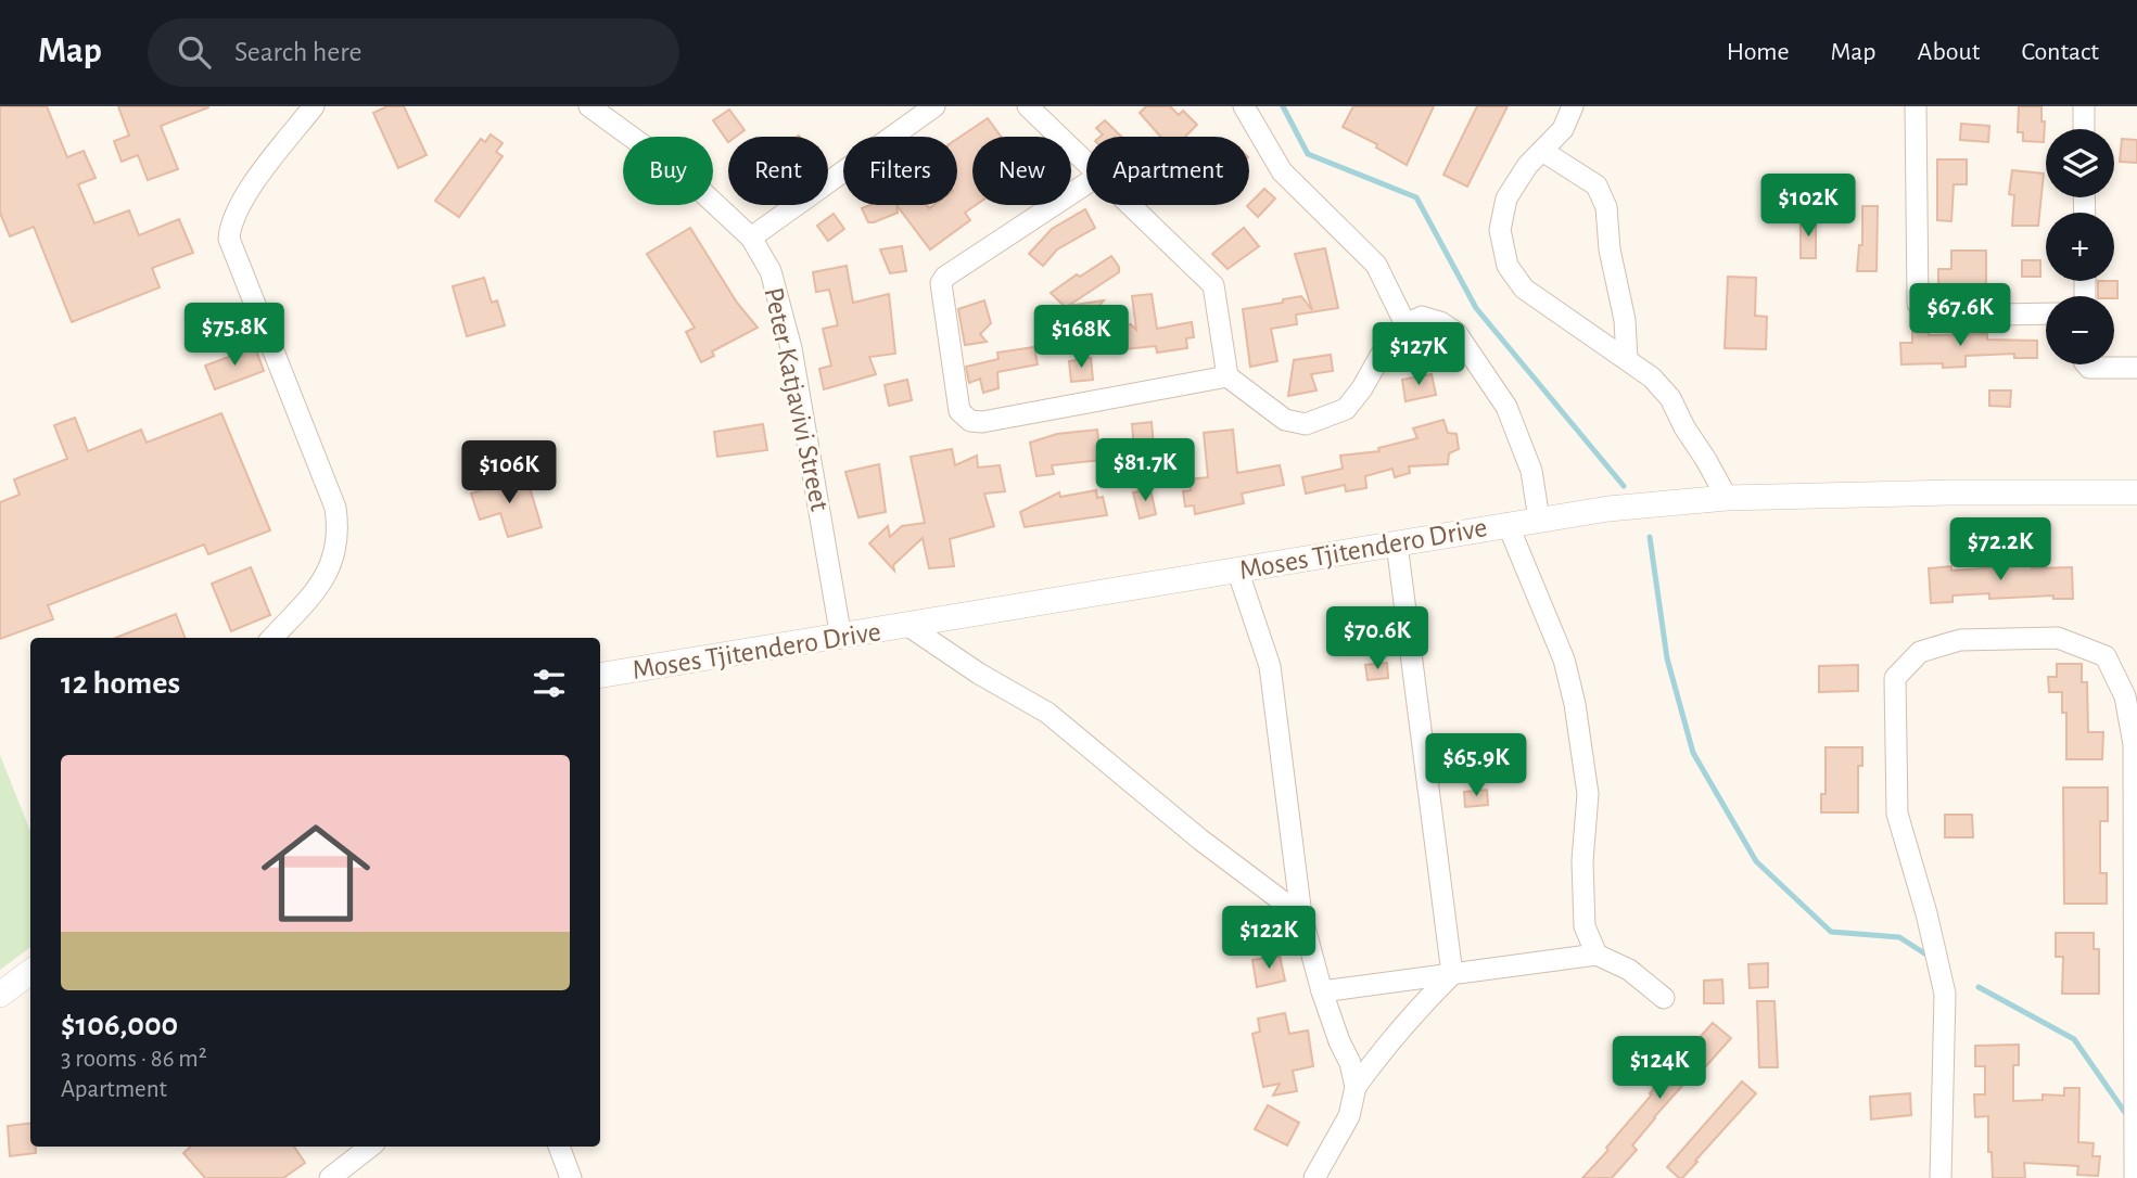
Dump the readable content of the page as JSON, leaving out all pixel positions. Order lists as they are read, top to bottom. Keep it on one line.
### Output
{"streets":{"street":["Peter Katjavivi Street","Moses Tjitendero Drive"]},"crossings":[["Peter Katjavivi Street","Moses Tjitendero Drive"]],"page":{"header":"Map","search":"Search here","nav":["Home","Map","About","Contact"],"map_buttons":["+","−"],"chip":["Buy","Rent","Filters","New","Apartment"],"price":["$102K","$67.6K","$75.8K","$168K","$127K","$81.7K","$106K","$72.2K","$70.6K","$65.9K","$122K","$124K"],"heading":"12 homes","list":[{"name":"$106,000","note":"3 rooms · 86 m² · Apartment"}]}}
